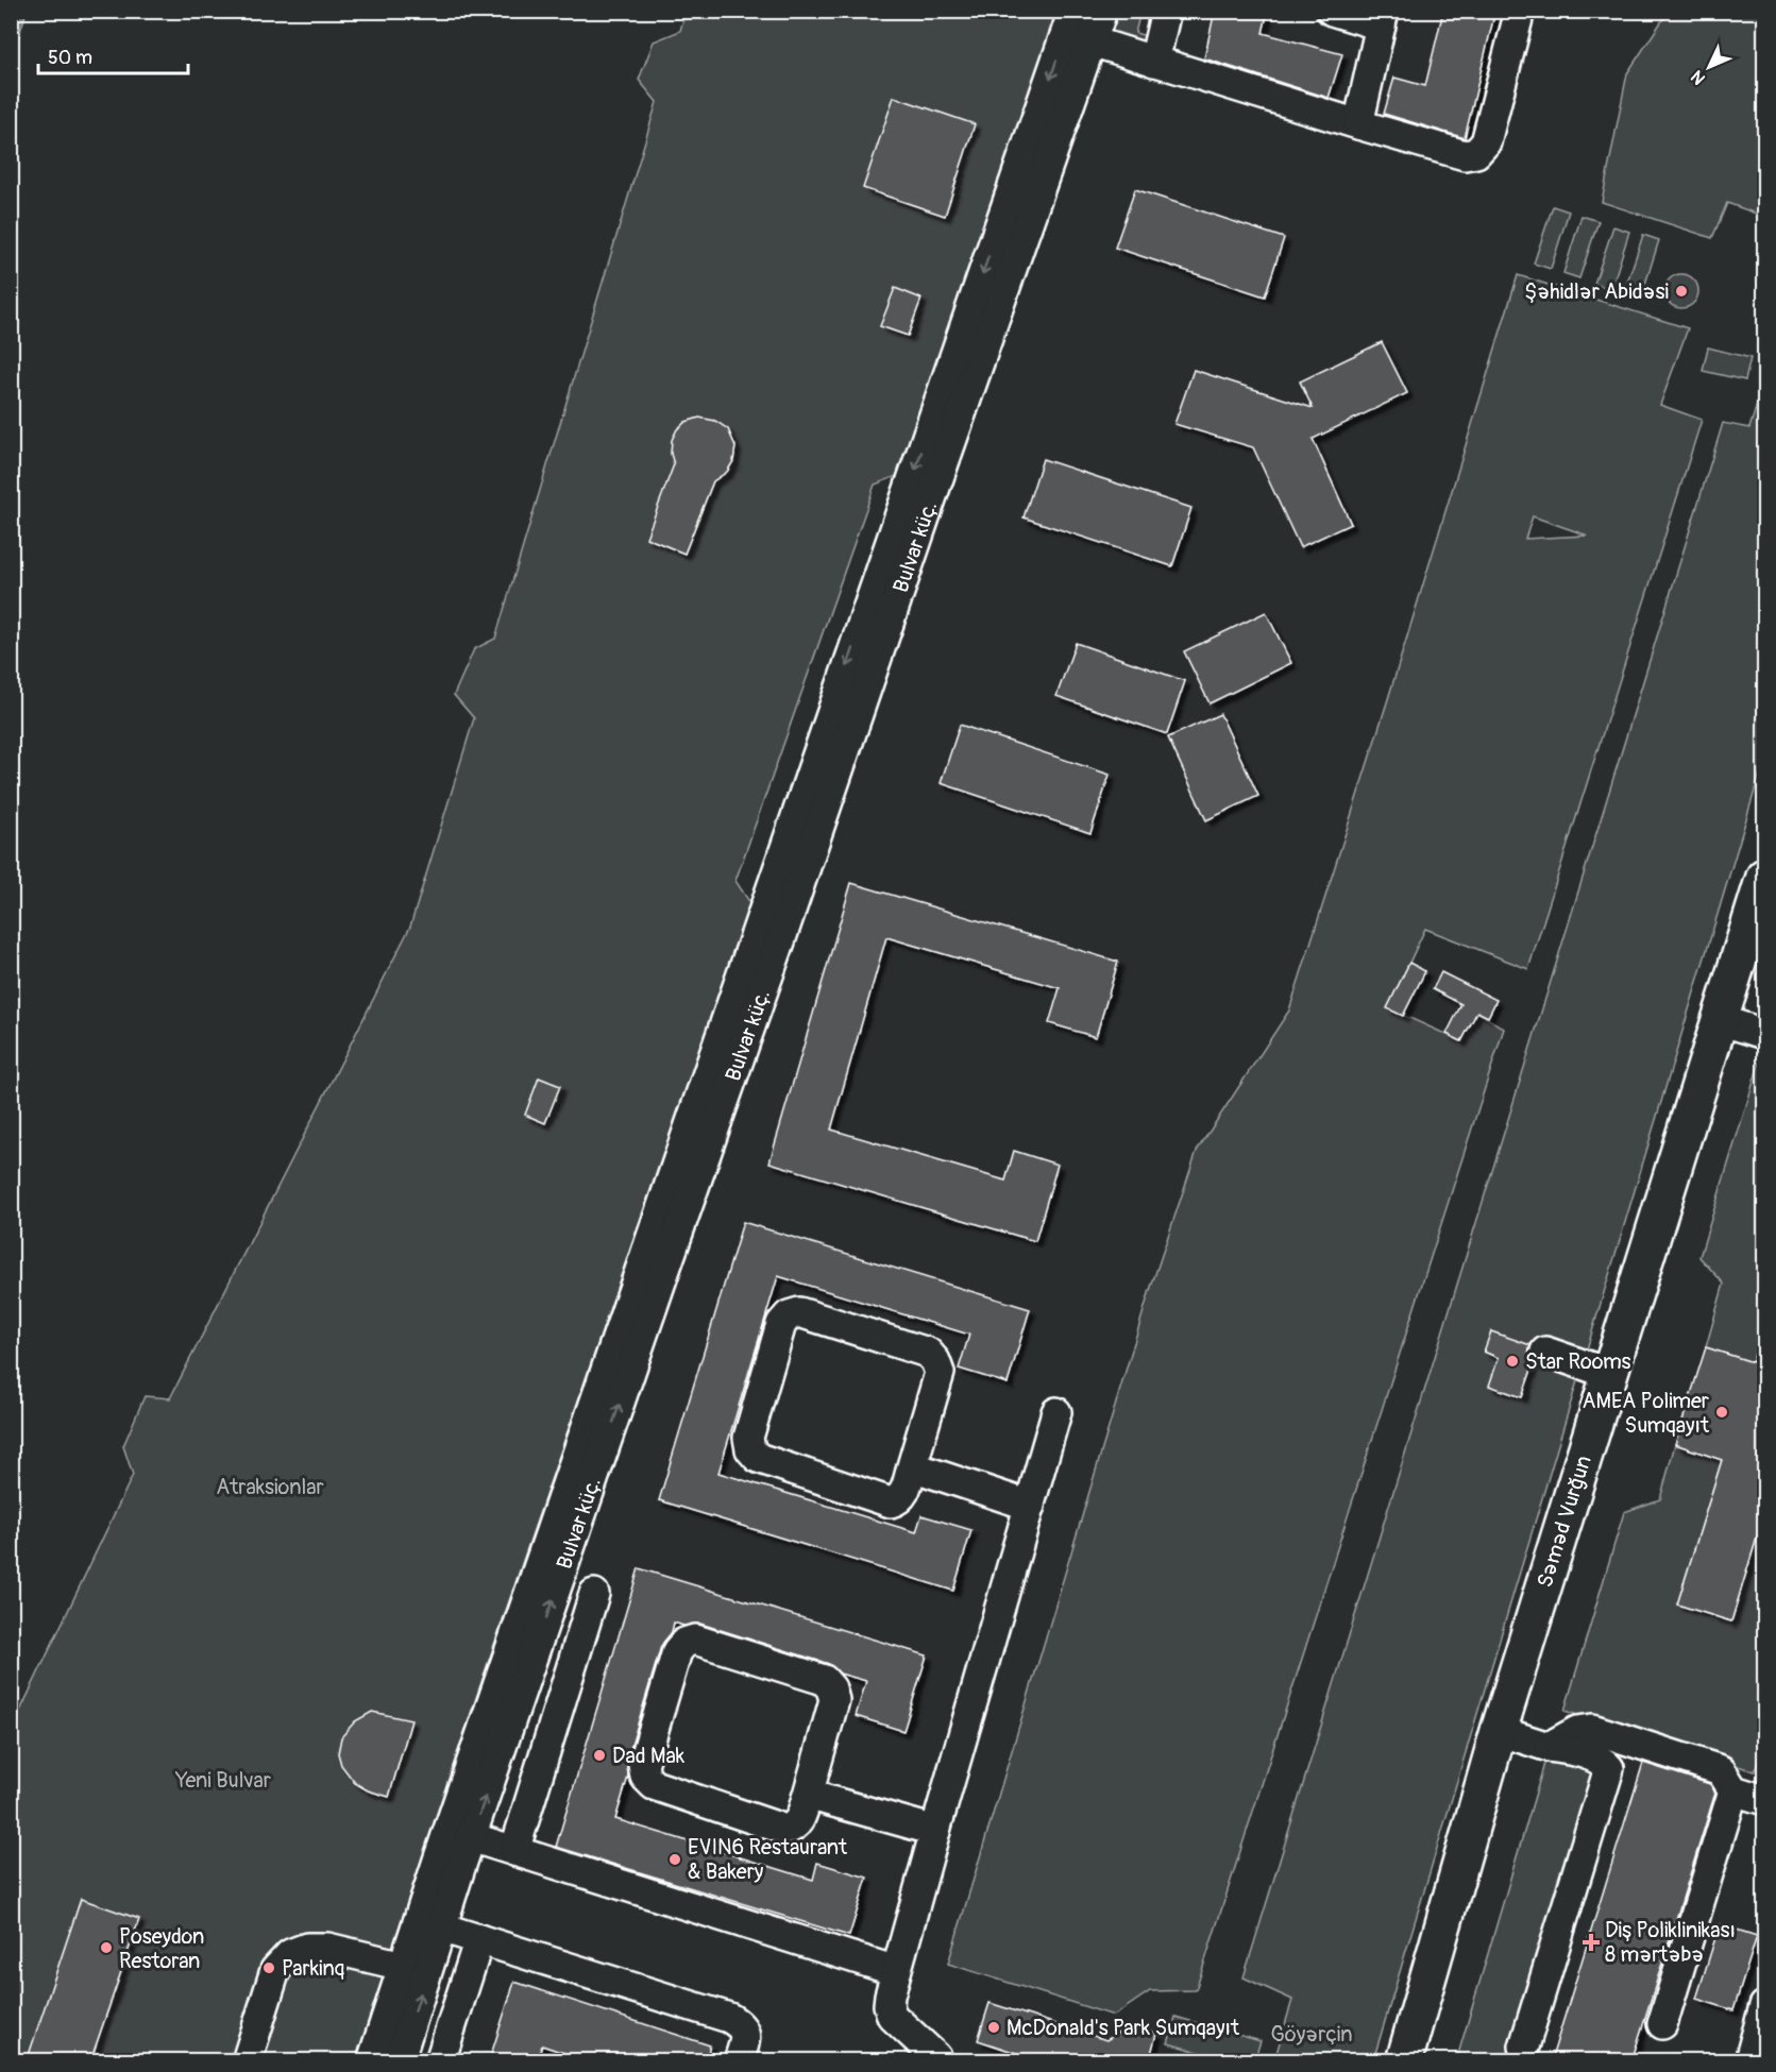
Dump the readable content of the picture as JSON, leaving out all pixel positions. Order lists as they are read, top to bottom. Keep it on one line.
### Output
{"streets":{"main road":["Səməd Vurğun"],"street":["Bulvar küç."]},"parks":["Atraksionlar","Yeni Bulvar","Göyərçin"],"places":{"other":["Şəhidlər Abidəsi","Star Rooms","AMEA Polimer Sumqayıt","Dad Mak","EVIN6 Restaurant & Bakery","Poseydon Restoran","Parkinq","McDonald's Park Sumqayıt"],"health":["Diş Poliklinikası 8 mərtəbə"]},"scale_bar":"50 m","north":"bottom left"}
